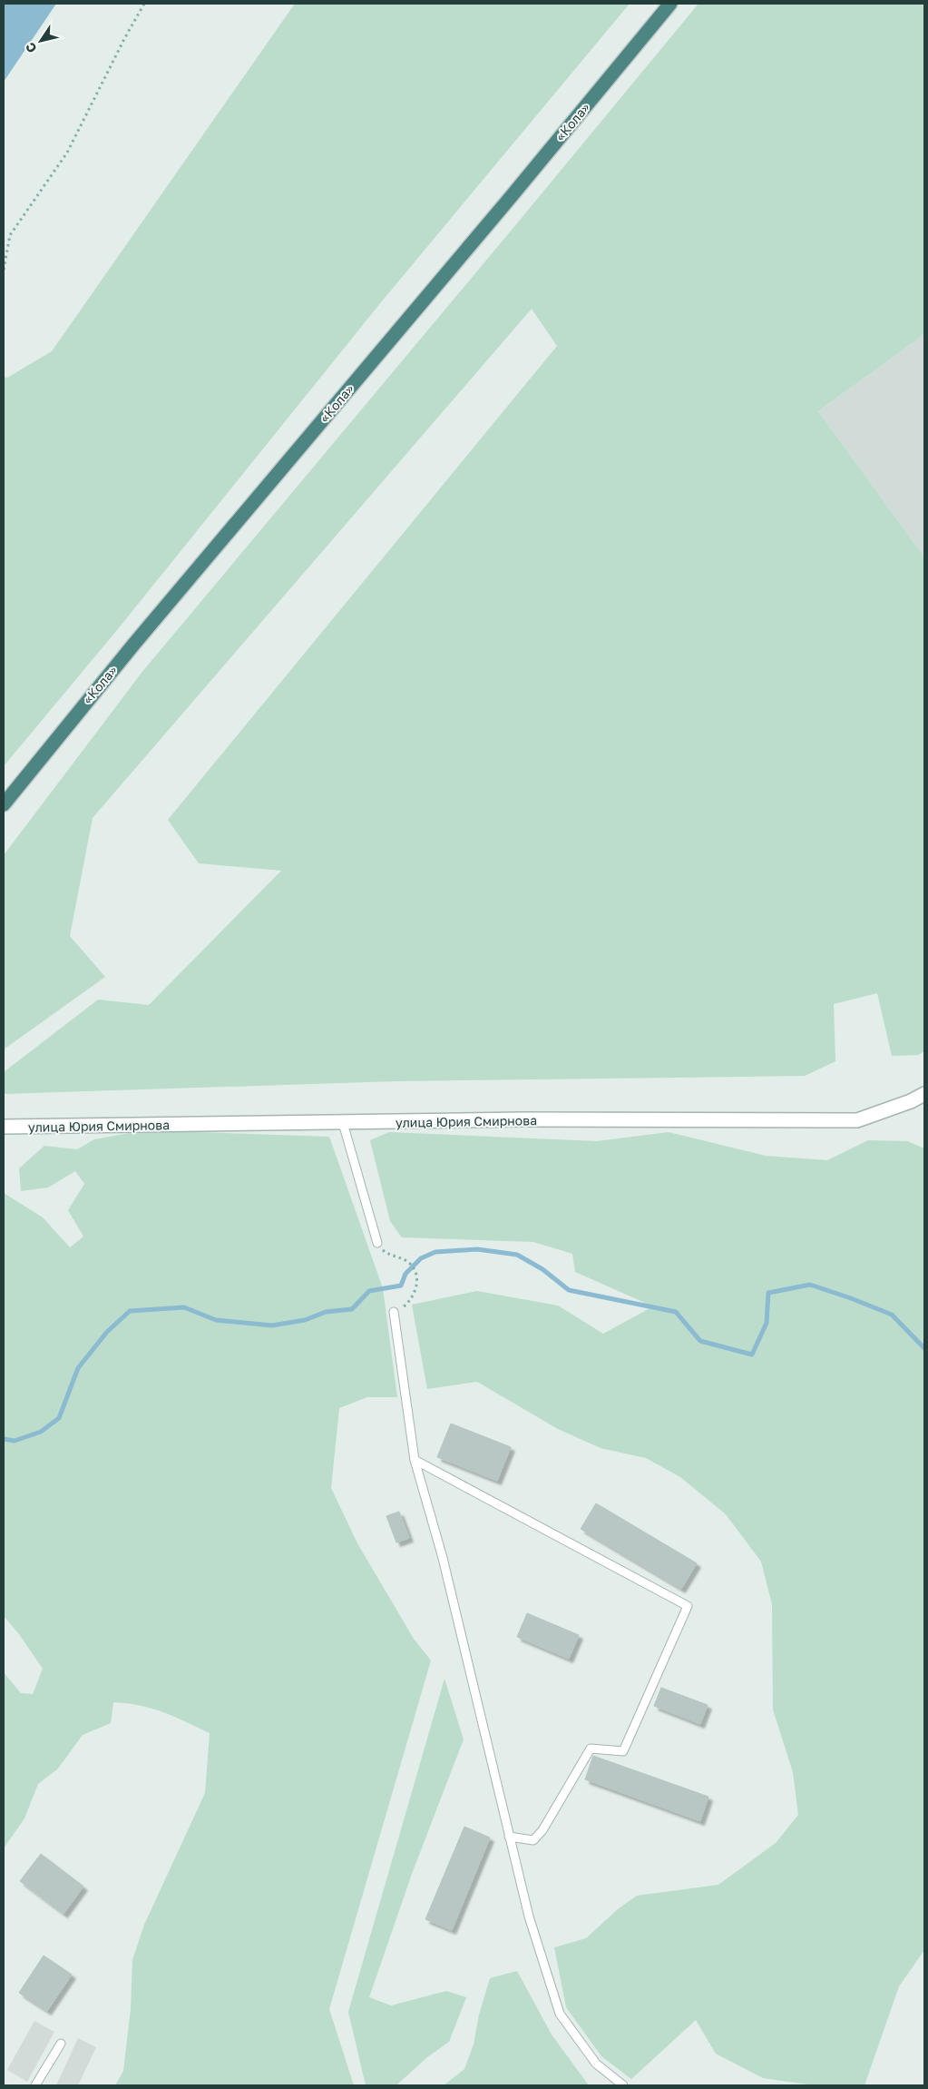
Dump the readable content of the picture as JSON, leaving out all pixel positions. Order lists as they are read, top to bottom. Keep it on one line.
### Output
{"streets":{"highway":["«Кола»"],"street":["улица Юрия Смирнова"]},"north":"bottom left"}
